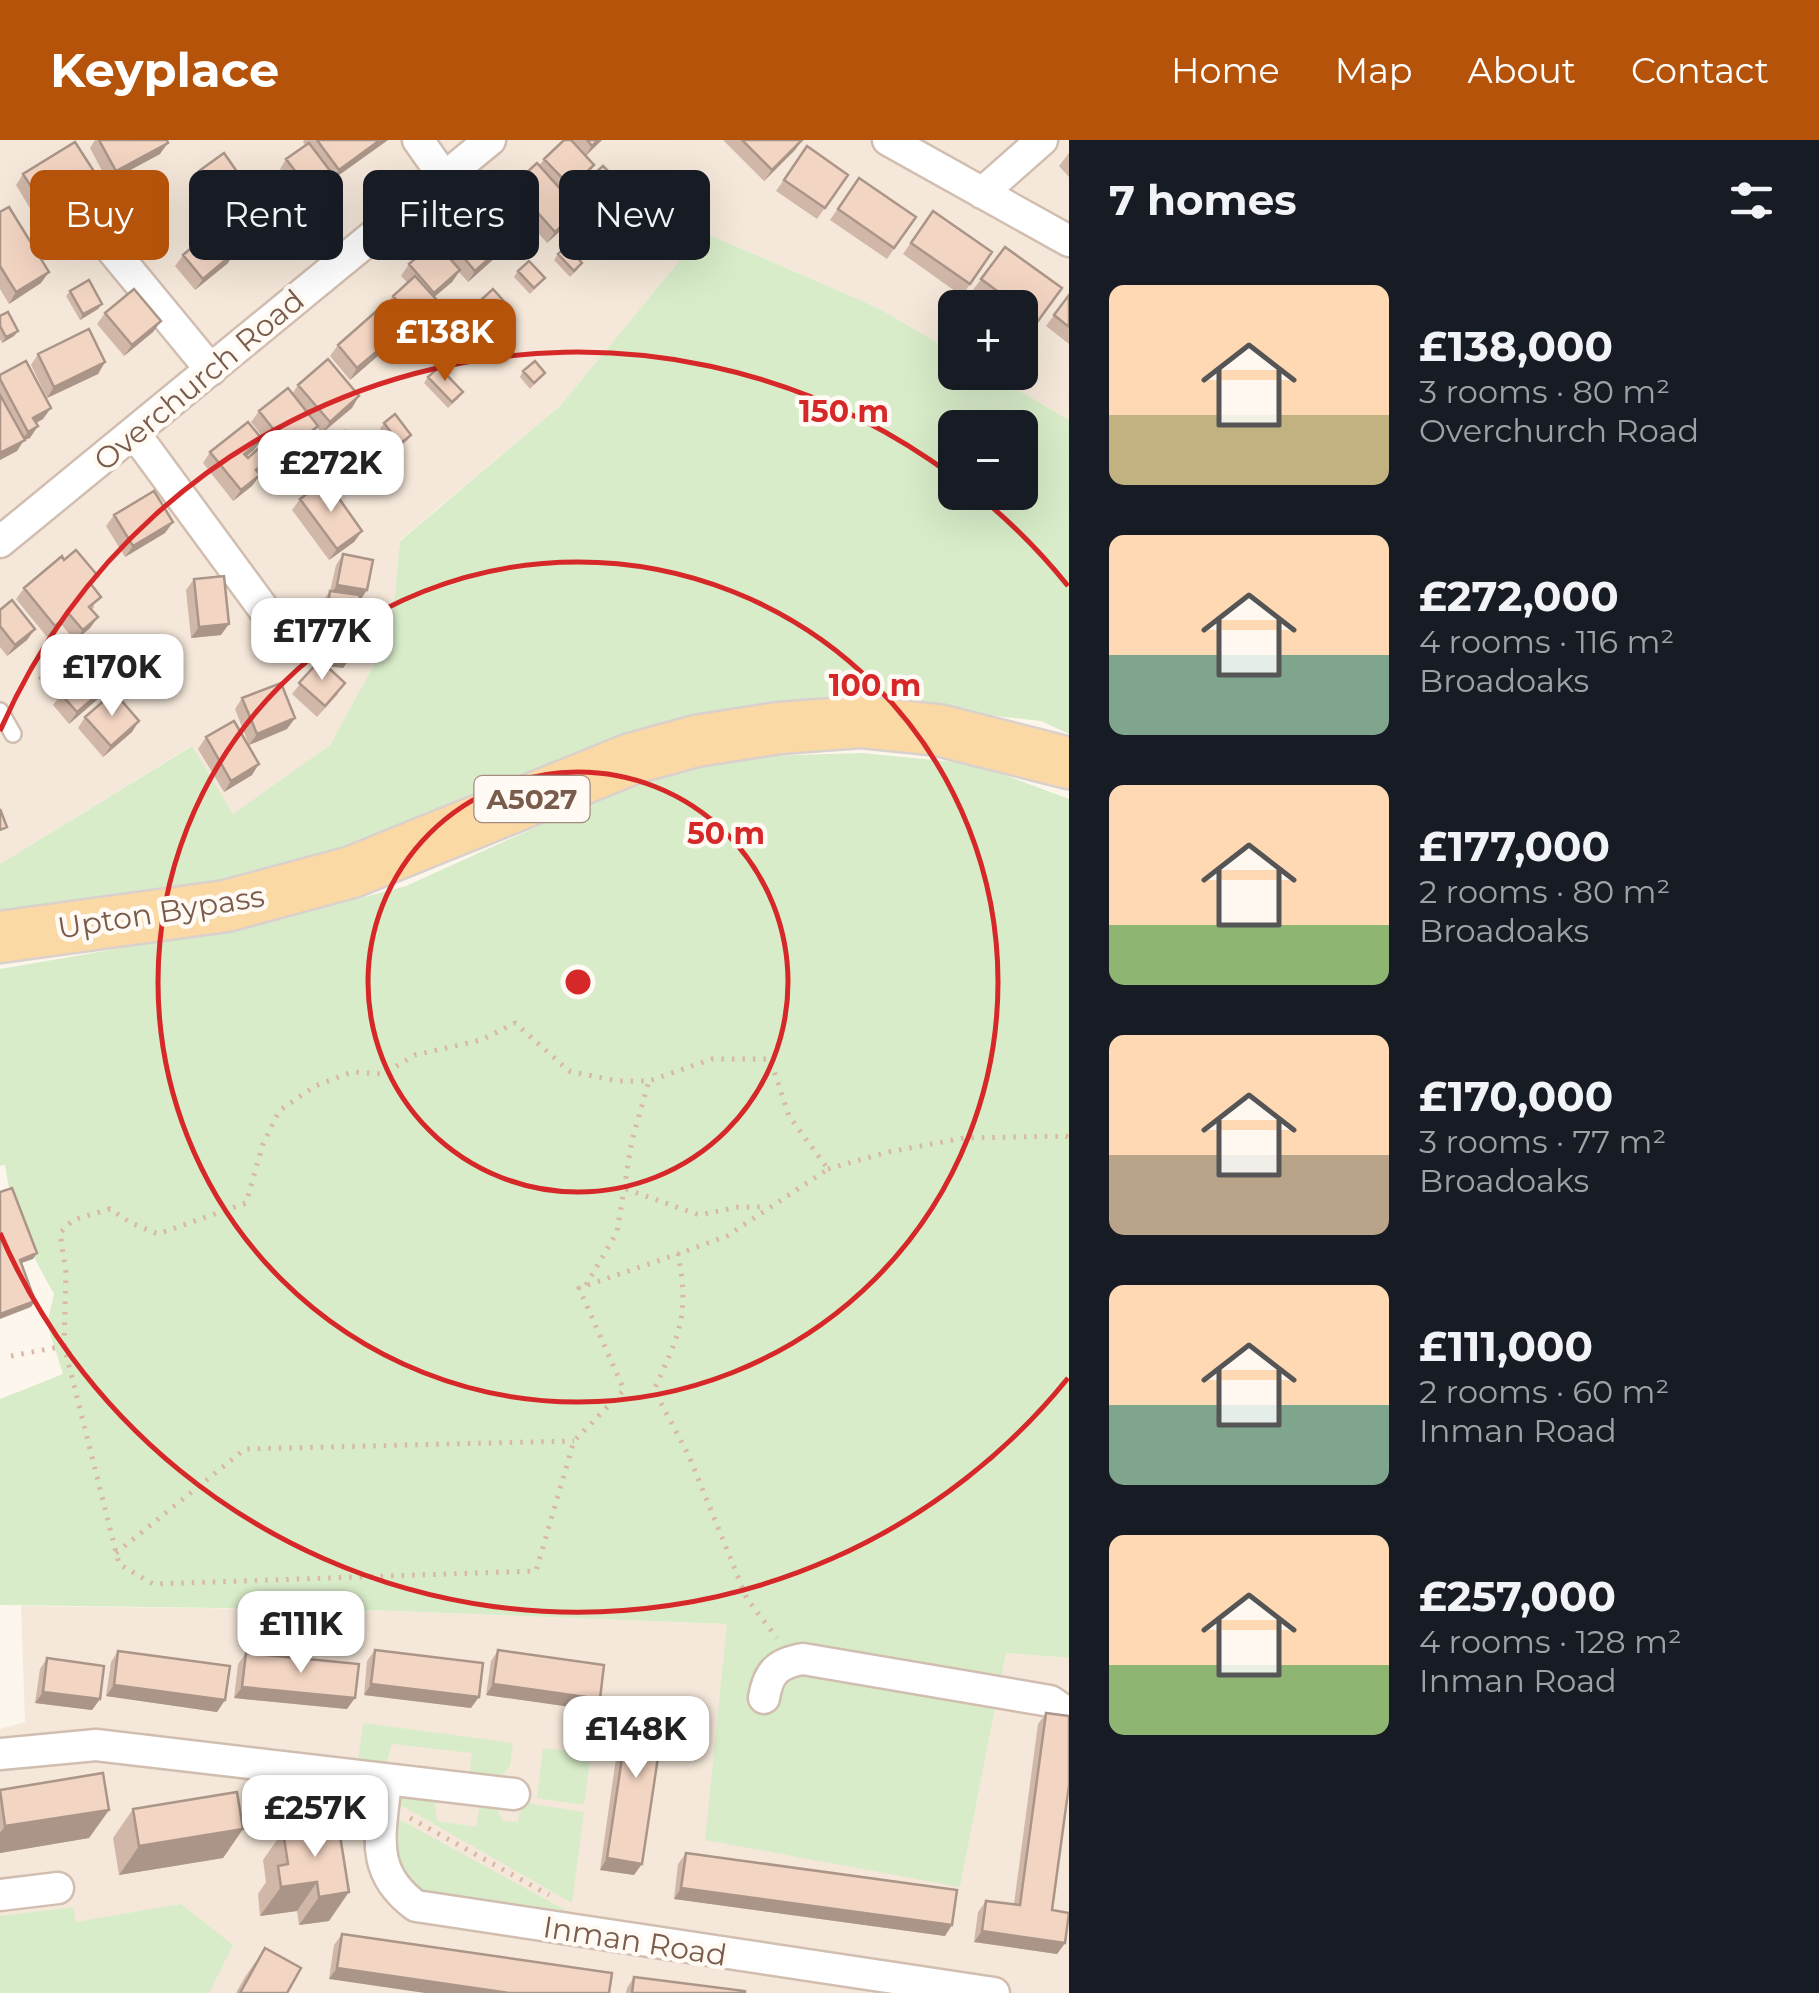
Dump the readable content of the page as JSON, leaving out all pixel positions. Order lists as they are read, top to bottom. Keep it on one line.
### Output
{"streets":{"main road":["A5027","Upton Bypass"],"street":["Overchurch Road","Inman Road"]},"page":{"header":"Keyplace","nav":["Home","Map","About","Contact"],"heading":"7 homes","chip":["Buy","Rent","Filters","New"],"list":[{"name":"£138,000","note":"3 rooms · 80 m² · Overchurch Road"},{"name":"£272,000","note":"4 rooms · 116 m² · Broadoaks"},{"name":"£177,000","note":"2 rooms · 80 m² · Broadoaks"},{"name":"£170,000","note":"3 rooms · 77 m² · Broadoaks"},{"name":"£111,000","note":"2 rooms · 60 m² · Inman Road"},{"name":"£257,000","note":"4 rooms · 128 m² · Inman Road"}],"map_buttons":["+","−"],"price":["£138K","£272K","£177K","£170K","£111K","£148K","£257K"]},"rings":["150 m","100 m","50 m"]}
